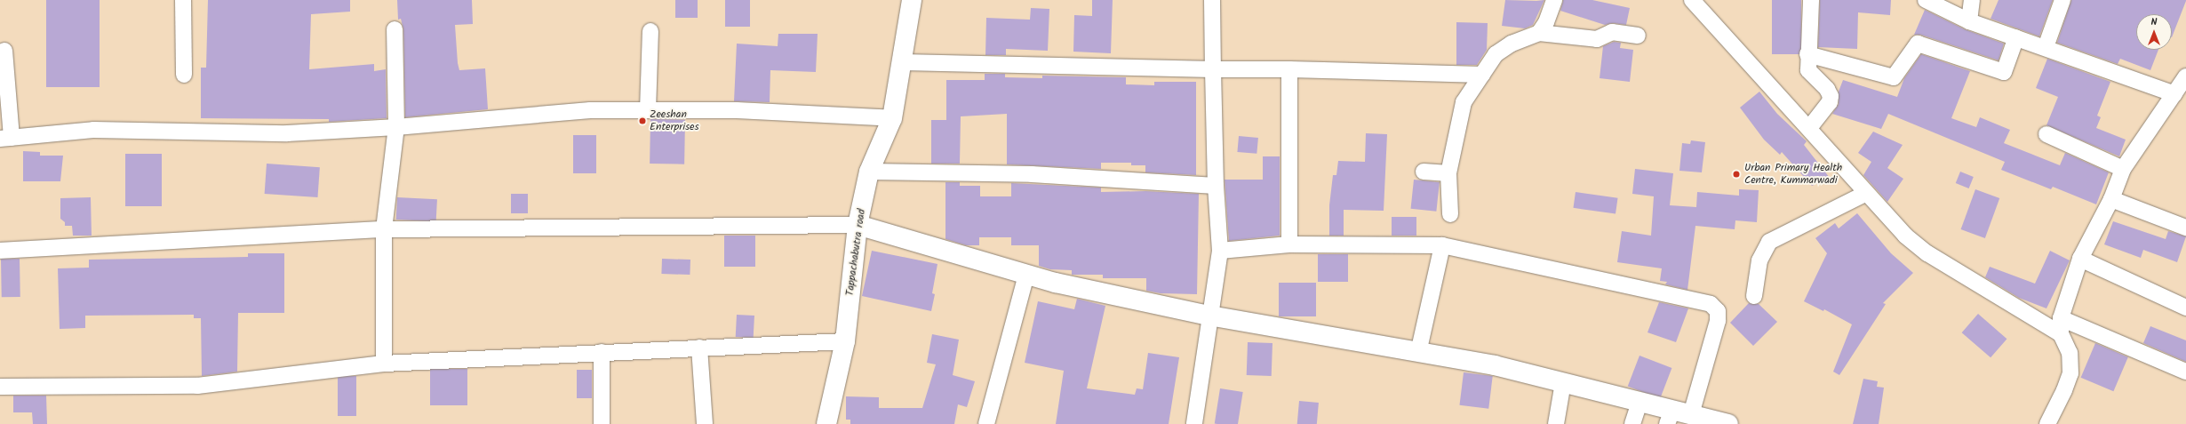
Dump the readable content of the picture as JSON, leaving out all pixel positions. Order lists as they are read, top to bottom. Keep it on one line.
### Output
{"streets":{"street":["Tappachabutra road"]},"places":["Zeeshan Enterprises","Urban Primary Health Centre, Kummarwadi"],"north":"top"}
